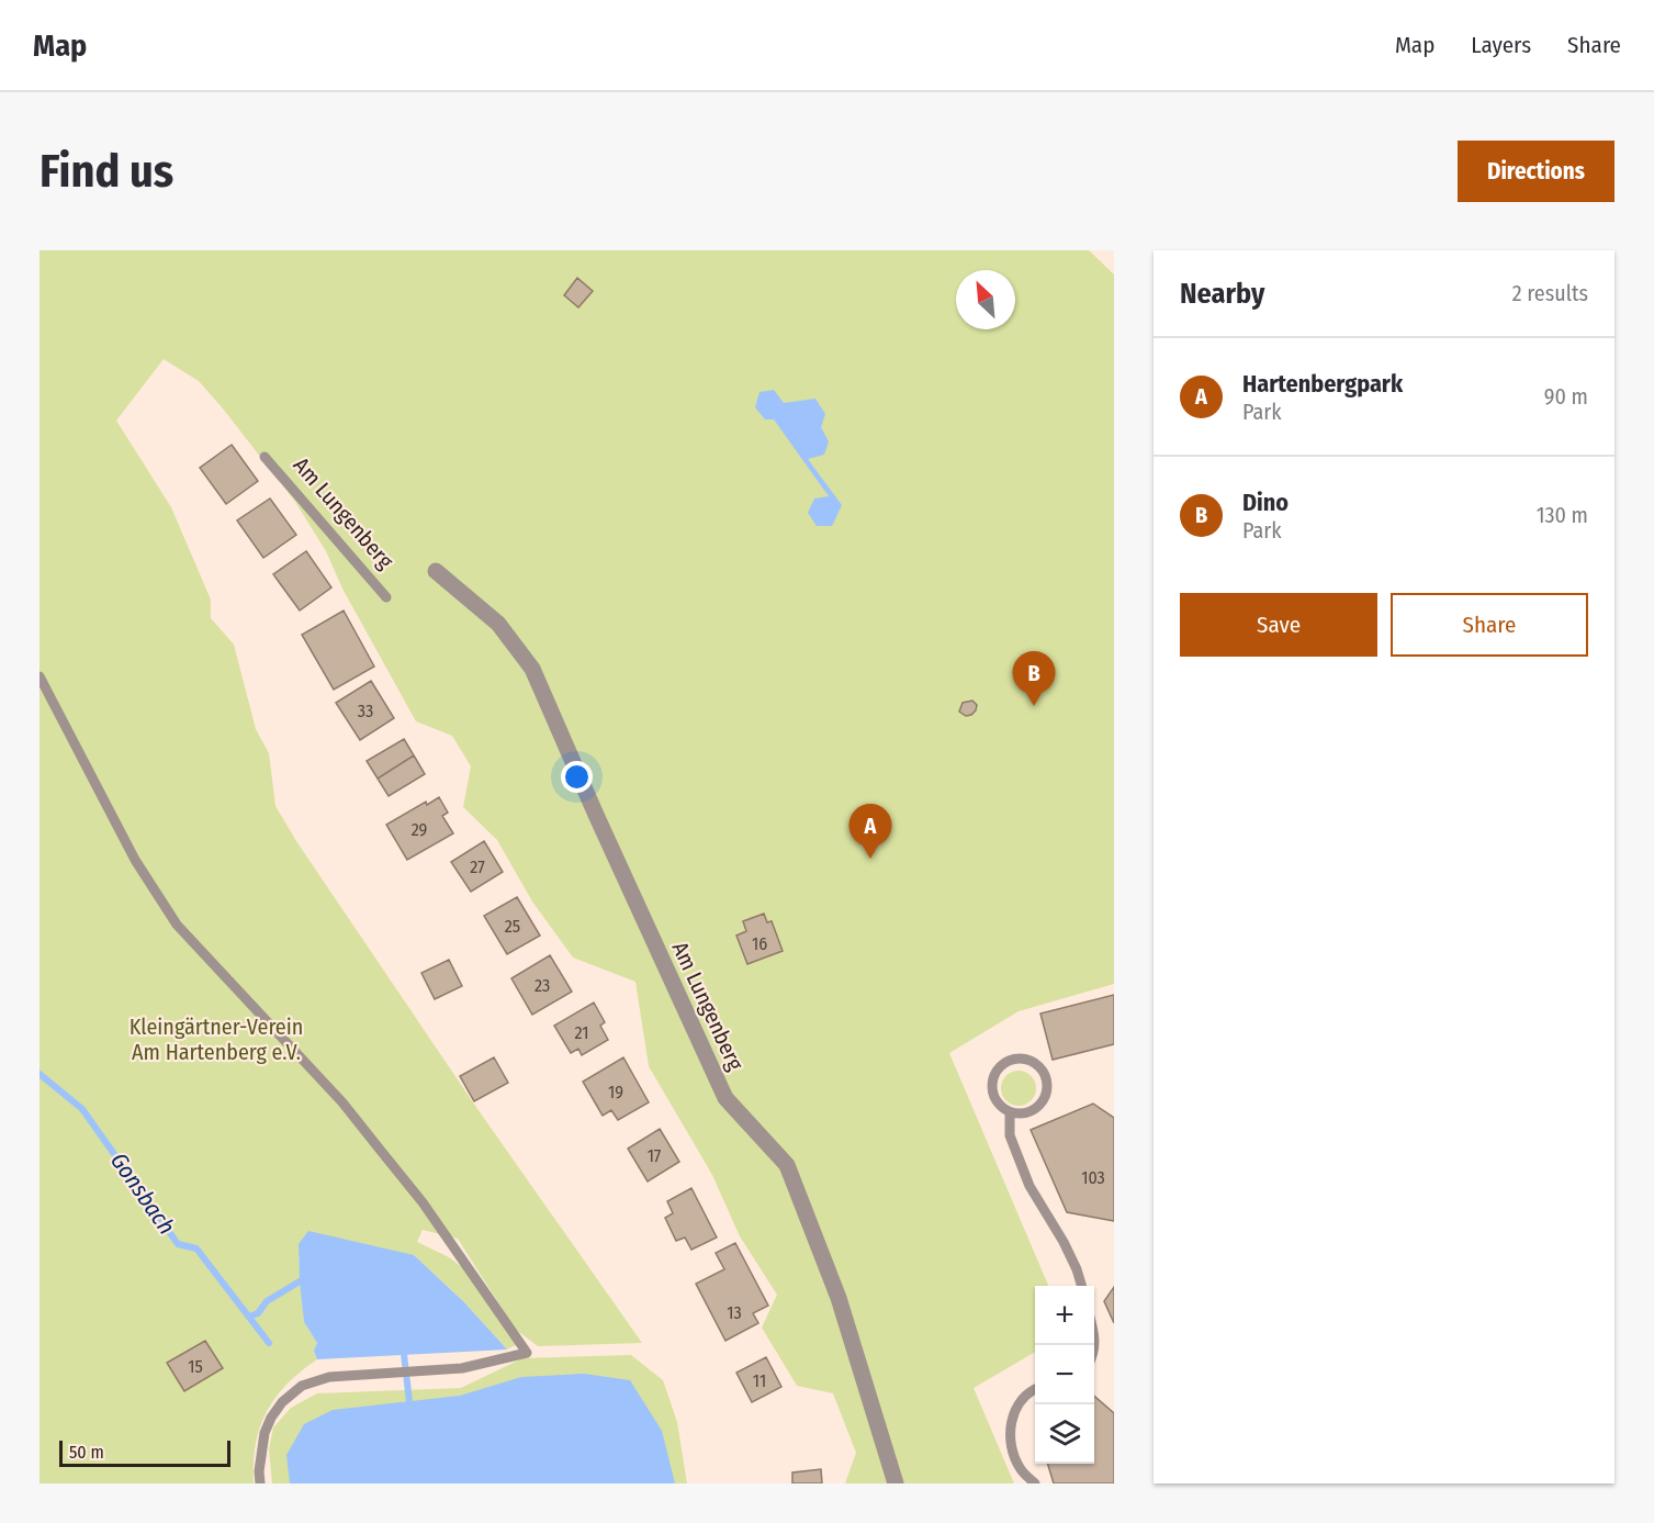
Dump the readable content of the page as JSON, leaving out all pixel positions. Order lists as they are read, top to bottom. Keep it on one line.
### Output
{"streets":{"street":["Am Lungenberg"]},"water":["Gonsbach"],"parks":["Kleingärtner-Verein Am Hartenberg e.V."],"house_numbers":["33","29","27","25","16","23","21","19","17","103","13","15","11"],"scale_bar":"50 m","north":"top left","page":{"header":"Map","nav":["Map","Layers","Share"],"buttons":["Directions",["Save","Share"]],"title":"Find us","heading":["Nearby","2 results"],"list":[{"mark":"A","name":"Hartenbergpark","note":"Park","value":"90 m"},{"mark":"B","name":"Dino","note":"Park","value":"130 m"}],"pins":["B","A"],"map_buttons":["+","−"],"scale":"50 m"}}
